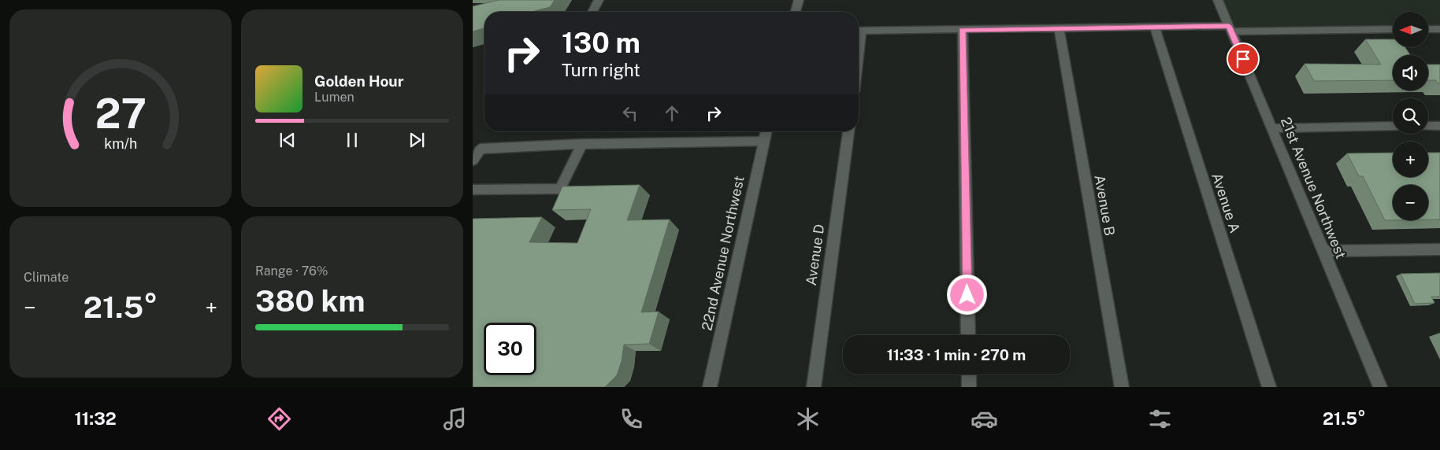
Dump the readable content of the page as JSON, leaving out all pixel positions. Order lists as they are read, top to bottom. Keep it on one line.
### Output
{"streets":{"street":["21st Avenue Northwest","Avenue A","Avenue B","22nd Avenue Northwest","Avenue D"]},"north":"left","page":{"map_buttons":["+","−"],"turn":["130 m","Turn right"],"song":["Golden Hour","Lumen"],"tile":["Climate",["Range · 76%","380 km"]],"heat":["−","21.5°","+"],"limit":"30","trip":"11:33 · 1 min · 270 m","tabs":["11:32","21.5°"],"gauge":["27","km/h"]}}
